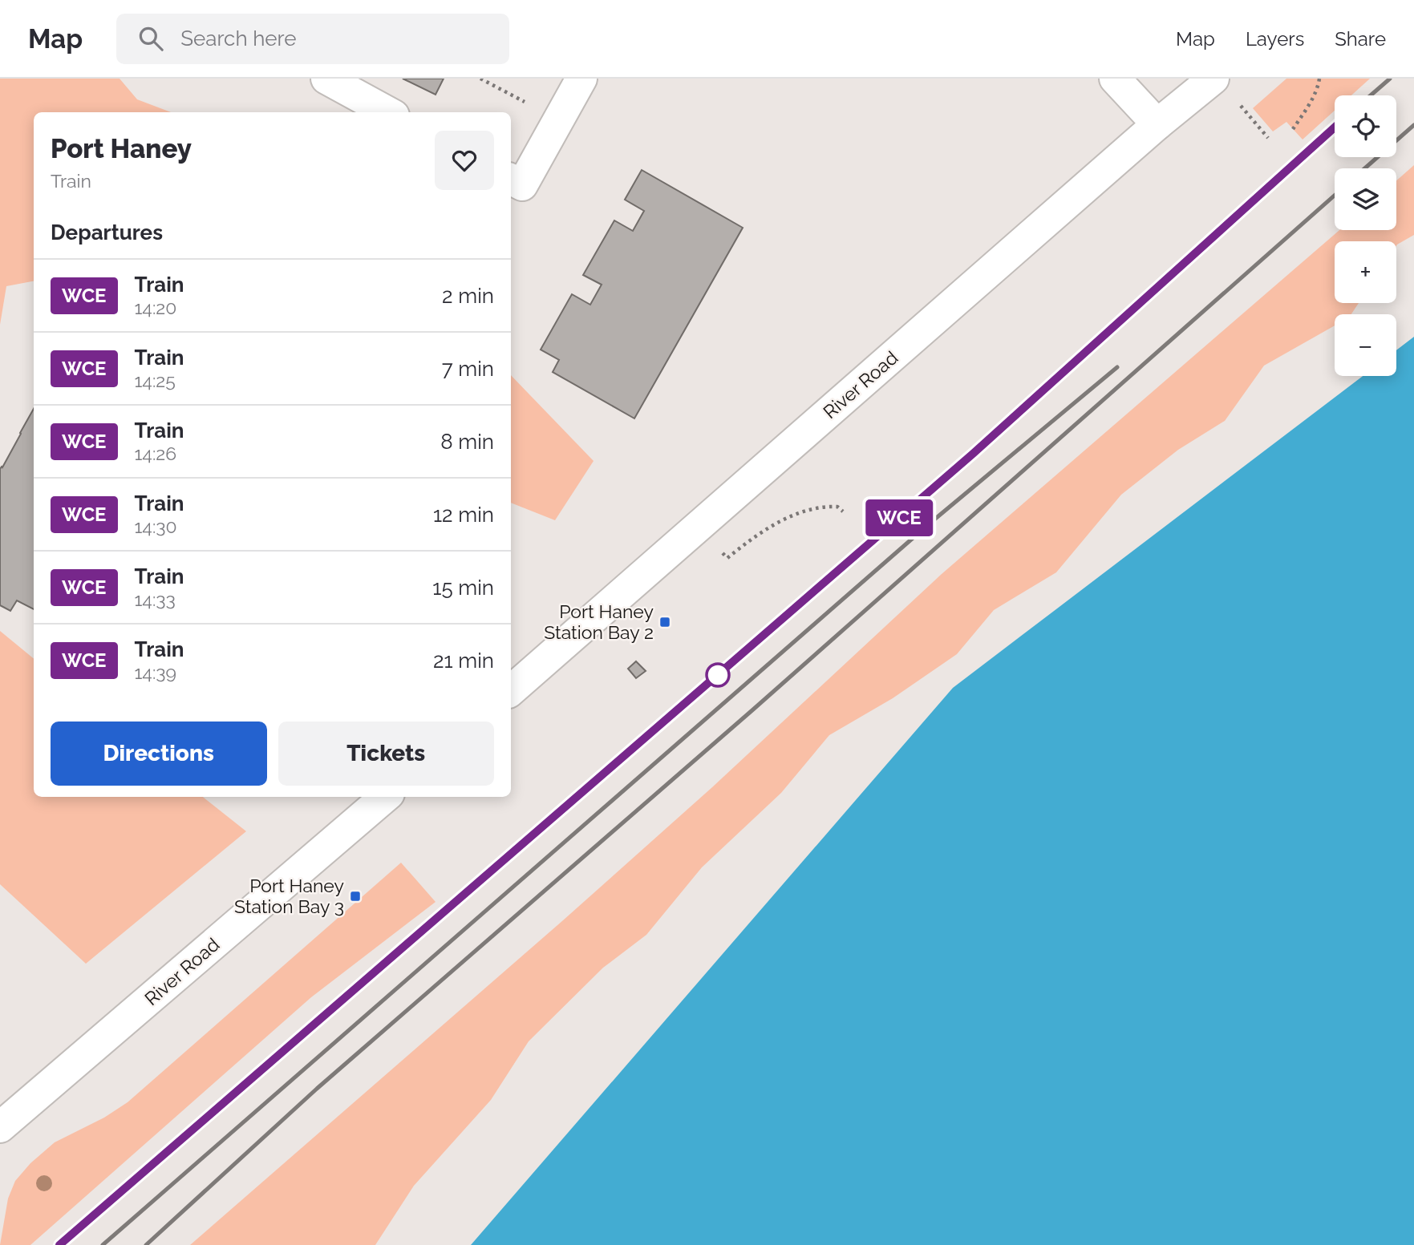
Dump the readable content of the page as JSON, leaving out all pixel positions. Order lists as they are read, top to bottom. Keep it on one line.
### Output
{"streets":{"street":["River Road"]},"places":{"transit":["Port Haney Station Bay 2","Port Haney Station Bay 3"]},"page":{"header":"Map","search":"Search here","nav":["Map","Layers","Share"],"on_map":"WCE","map_buttons":["+","−"],"heading":[["Port Haney","Train"],"Departures"],"list":[{"mark":"WCE","name":"Train","note":"14:20","value":"2 min"},{"mark":"WCE","name":"Train","note":"14:25","value":"7 min"},{"mark":"WCE","name":"Train","note":"14:26","value":"8 min"},{"mark":"WCE","name":"Train","note":"14:30","value":"12 min"},{"mark":"WCE","name":"Train","note":"14:33","value":"15 min"},{"mark":"WCE","name":"Train","note":"14:39","value":"21 min"}],"buttons":["Directions","Tickets"]}}
